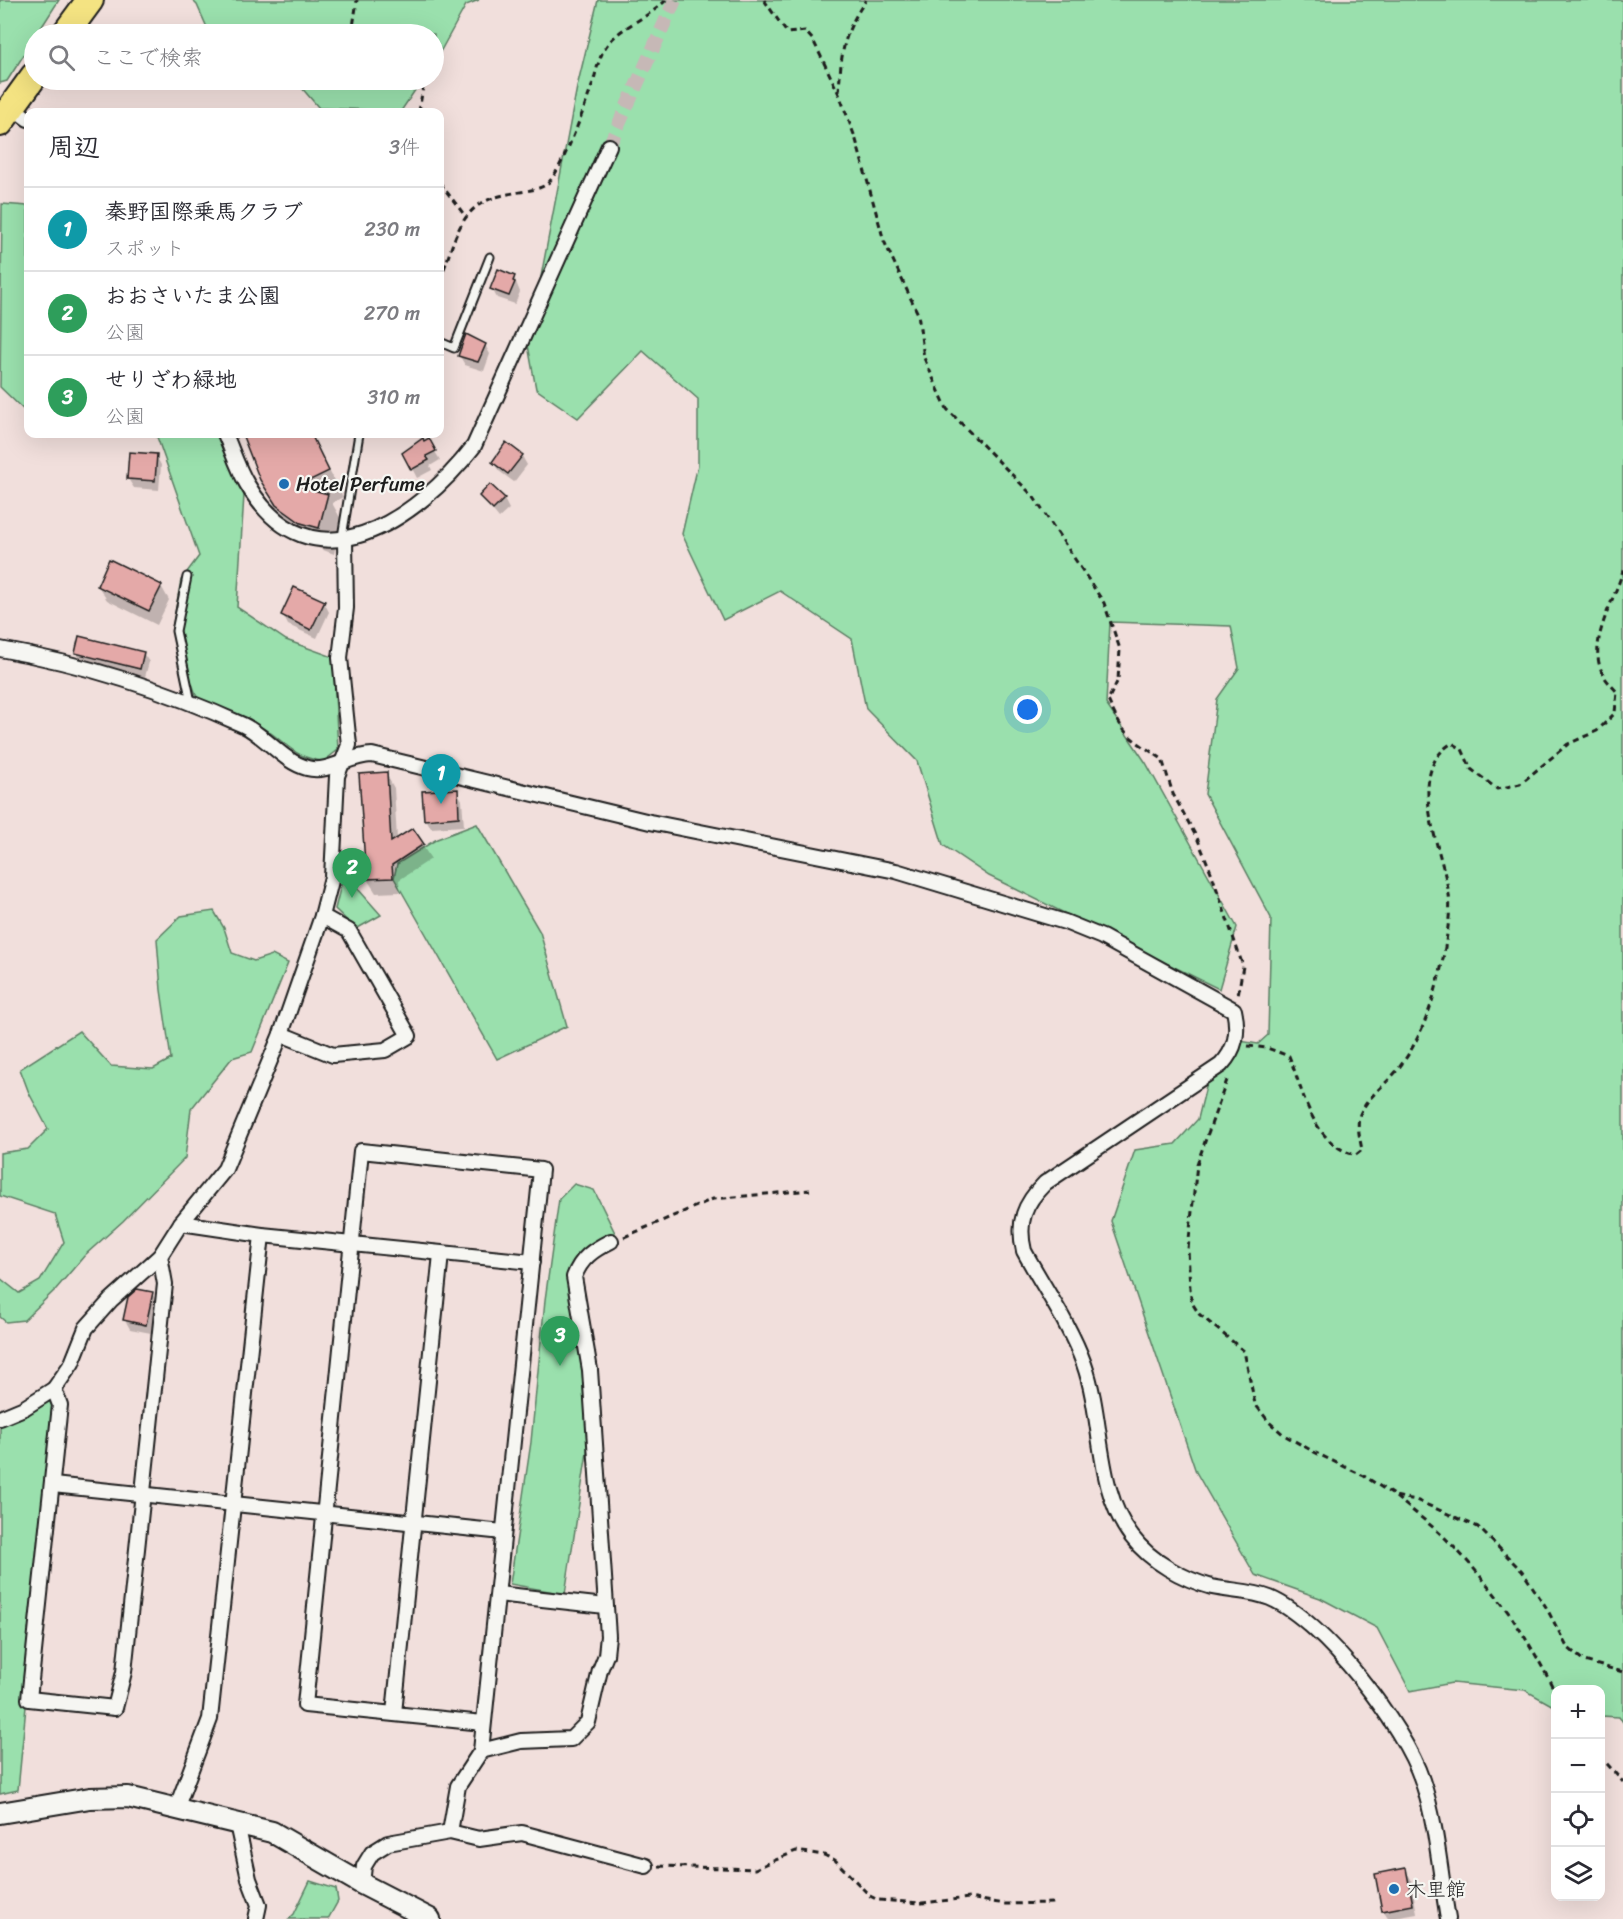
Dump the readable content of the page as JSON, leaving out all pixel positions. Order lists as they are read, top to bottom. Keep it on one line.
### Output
{"places":["Hotel Perfume","木里館"],"page":{"search":"ここで検索","heading":["周辺","3件"],"list":[{"mark":"1","name":"秦野国際乗馬クラブ","note":"スポット","value":"230 m"},{"mark":"2","name":"おおさいたま公園","note":"公園","value":"270 m"},{"mark":"3","name":"せりざわ緑地","note":"公園","value":"310 m"}],"pins":["1","2","3"],"map_buttons":["+","−"]}}
